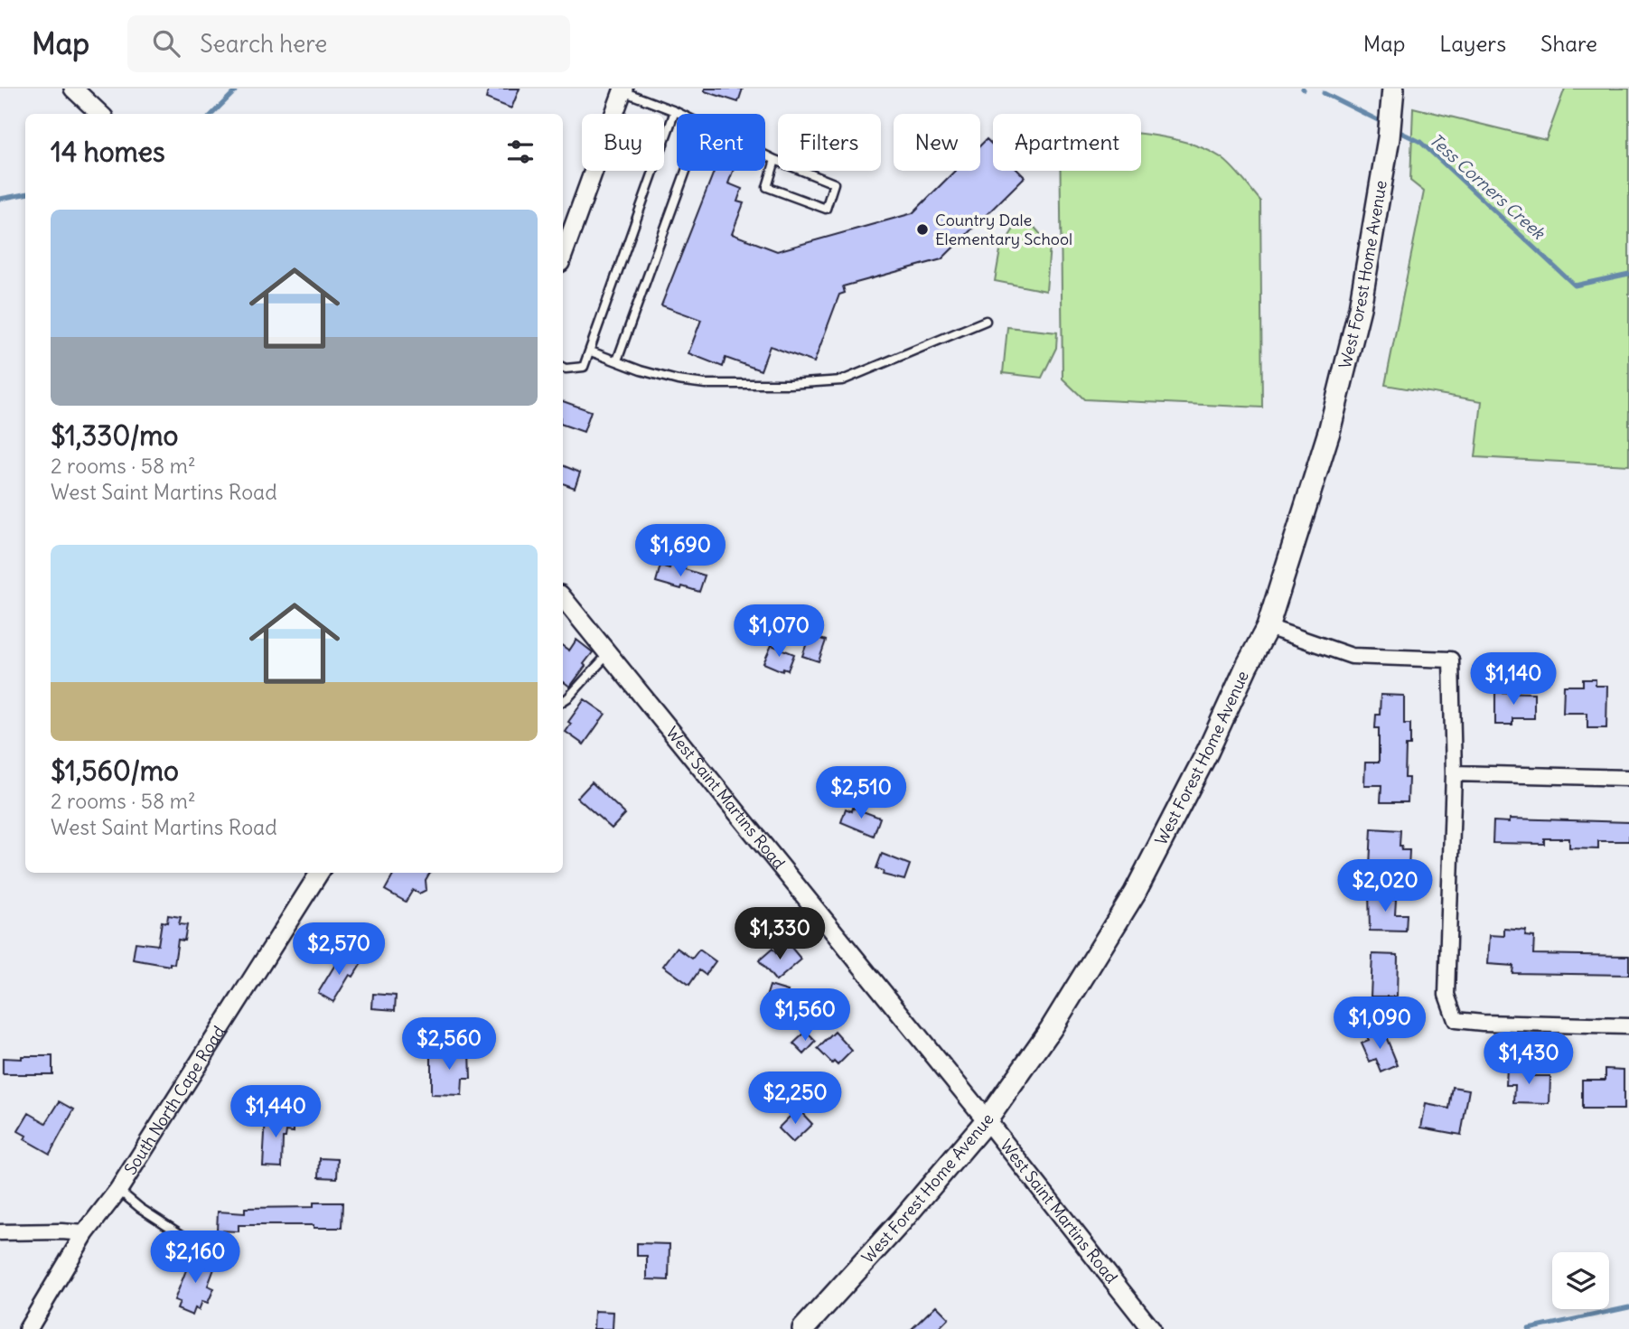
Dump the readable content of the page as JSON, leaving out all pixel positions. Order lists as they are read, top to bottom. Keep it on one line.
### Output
{"streets":{"main road":["West Forest Home Avenue"],"street":["West Saint Martins Road","South North Cape Road"]},"crossings":[["West Forest Home Avenue","West Saint Martins Road"]],"water":["Tess Corners Creek"],"places":["Country Dale Elementary School"],"page":{"header":"Map","search":"Search here","nav":["Map","Layers","Share"],"chip":["Buy","Rent","Filters","New","Apartment"],"heading":"14 homes","list":[{"name":"$1,330/mo","note":"2 rooms · 58 m² · West Saint Martins Road"},{"name":"$1,560/mo","note":"2 rooms · 58 m² · West Saint Martins Road"}],"price":["$1,690","$1,070","$1,140","$2,510","$2,020","$1,330","$2,570","$1,560","$1,090","$2,560","$1,430","$2,250","$1,440","$2,160"]}}
